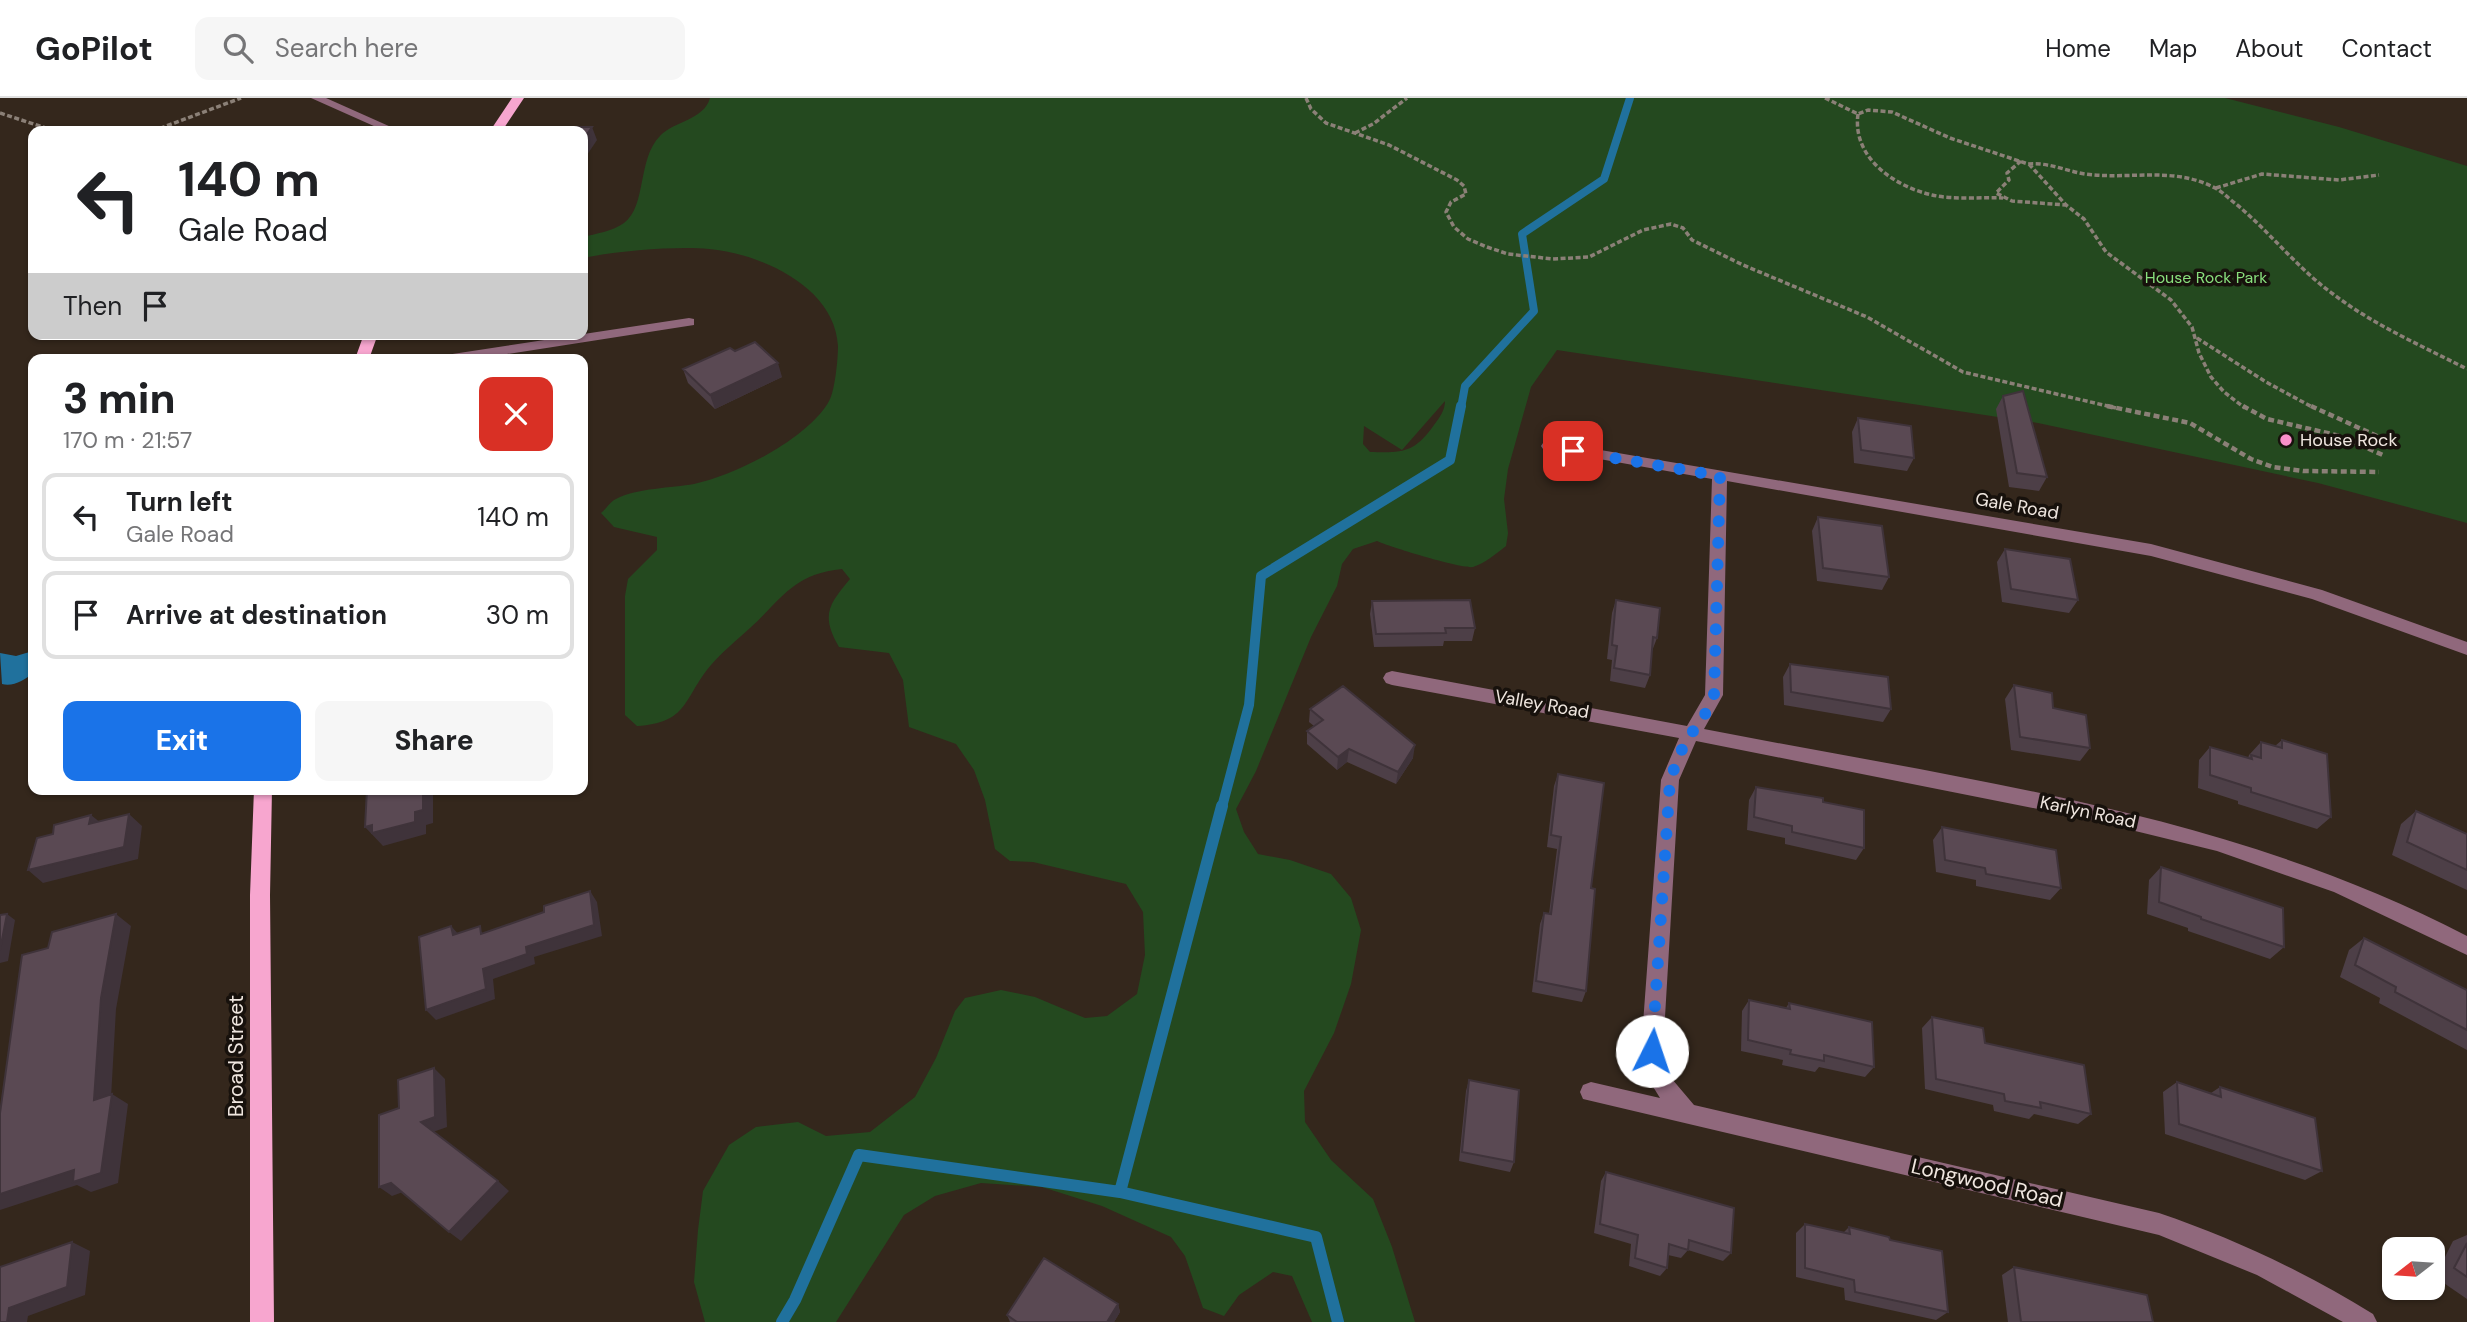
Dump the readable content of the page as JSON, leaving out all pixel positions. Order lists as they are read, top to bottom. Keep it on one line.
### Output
{"streets":{"main road":["Broad Street"],"street":["Gale Road","Valley Road","Karlyn Road","Longwood Road"]},"crossings":[["Valley Road","Karlyn Road"]],"parks":["House Rock Park"],"places":["House Rock"],"north":"left","page":{"header":"GoPilot","search":"Search here","nav":["Home","Map","About","Contact"],"turn":["140 m","Gale Road"],"then":"Then","heading":["3 min","170 m · 21:57"],"list":[{"name":"Turn left","note":"Gale Road","value":"140 m"},{"name":"Arrive at destination","value":"30 m"}],"buttons":["Exit","Share"]}}
